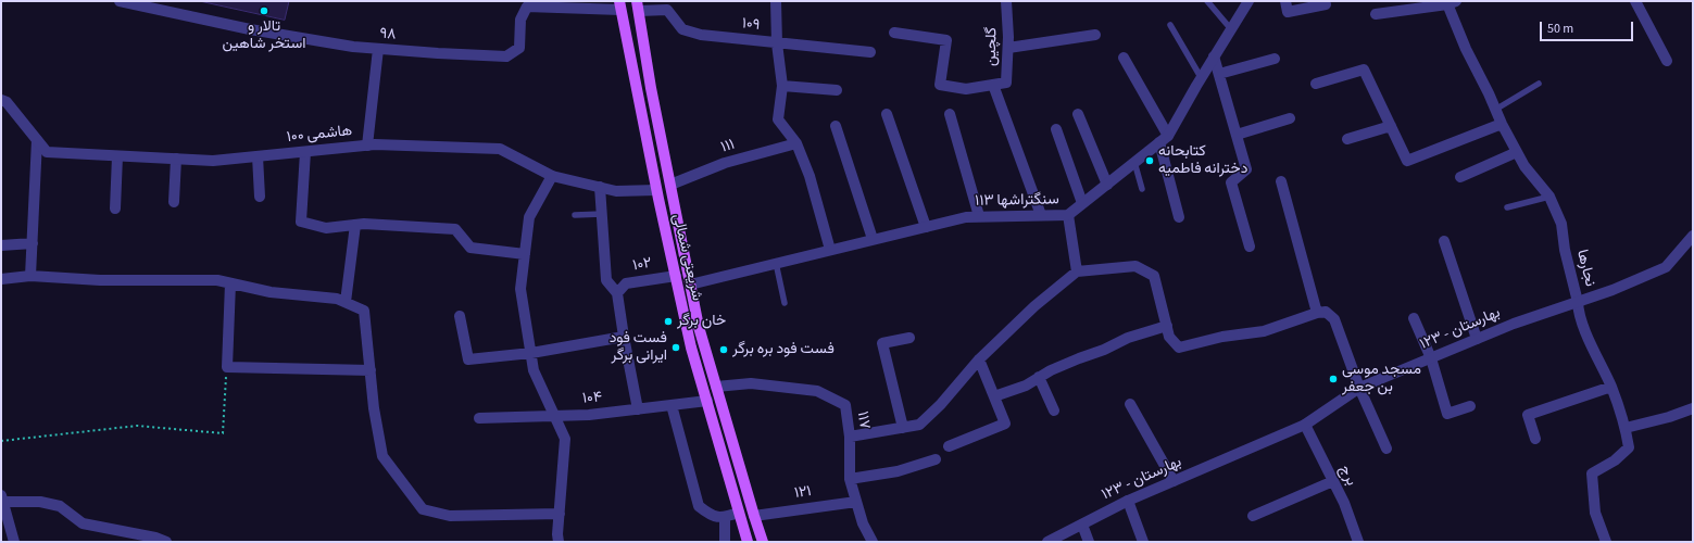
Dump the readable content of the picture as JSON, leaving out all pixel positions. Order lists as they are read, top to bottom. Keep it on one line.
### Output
{"streets":{"main road":["شریعتی شمالی"],"street":["۱۰۹","۹۸","گلچین","هاشمی ۱۰۰","۱۱۱","سنگتراشها ۱۱۳","۱۰۲","نجارها","بهارستان - ۱۲۳","۱۰۴","۱۱۷","برج","۱۲۱"]},"crossings":[["۱۰۹","شریعتی شمالی"],["۹۸","شریعتی شمالی"],["هاشمی ۱۰۰","شریعتی شمالی"],["۱۱۱","شریعتی شمالی"],["سنگتراشها ۱۱۳","شریعتی شمالی"],["شریعتی شمالی","۱۰۲"],["شریعتی شمالی","۱۰۴"],["شریعتی شمالی","۱۱۷"],["شریعتی شمالی","۱۲۱"],["نجارها","بهارستان - ۱۲۳"],["بهارستان - ۱۲۳","برج"],["۱۱۷","۱۲۱"]],"places":["تالار و استخر شاهین","کتابحانه دخترانه فاطمیه","خان برگر","فست فود ایرانی برگر","فست فود بره برگر","مسجد موسی بن جعفر"],"scale_bar":"50 m"}
